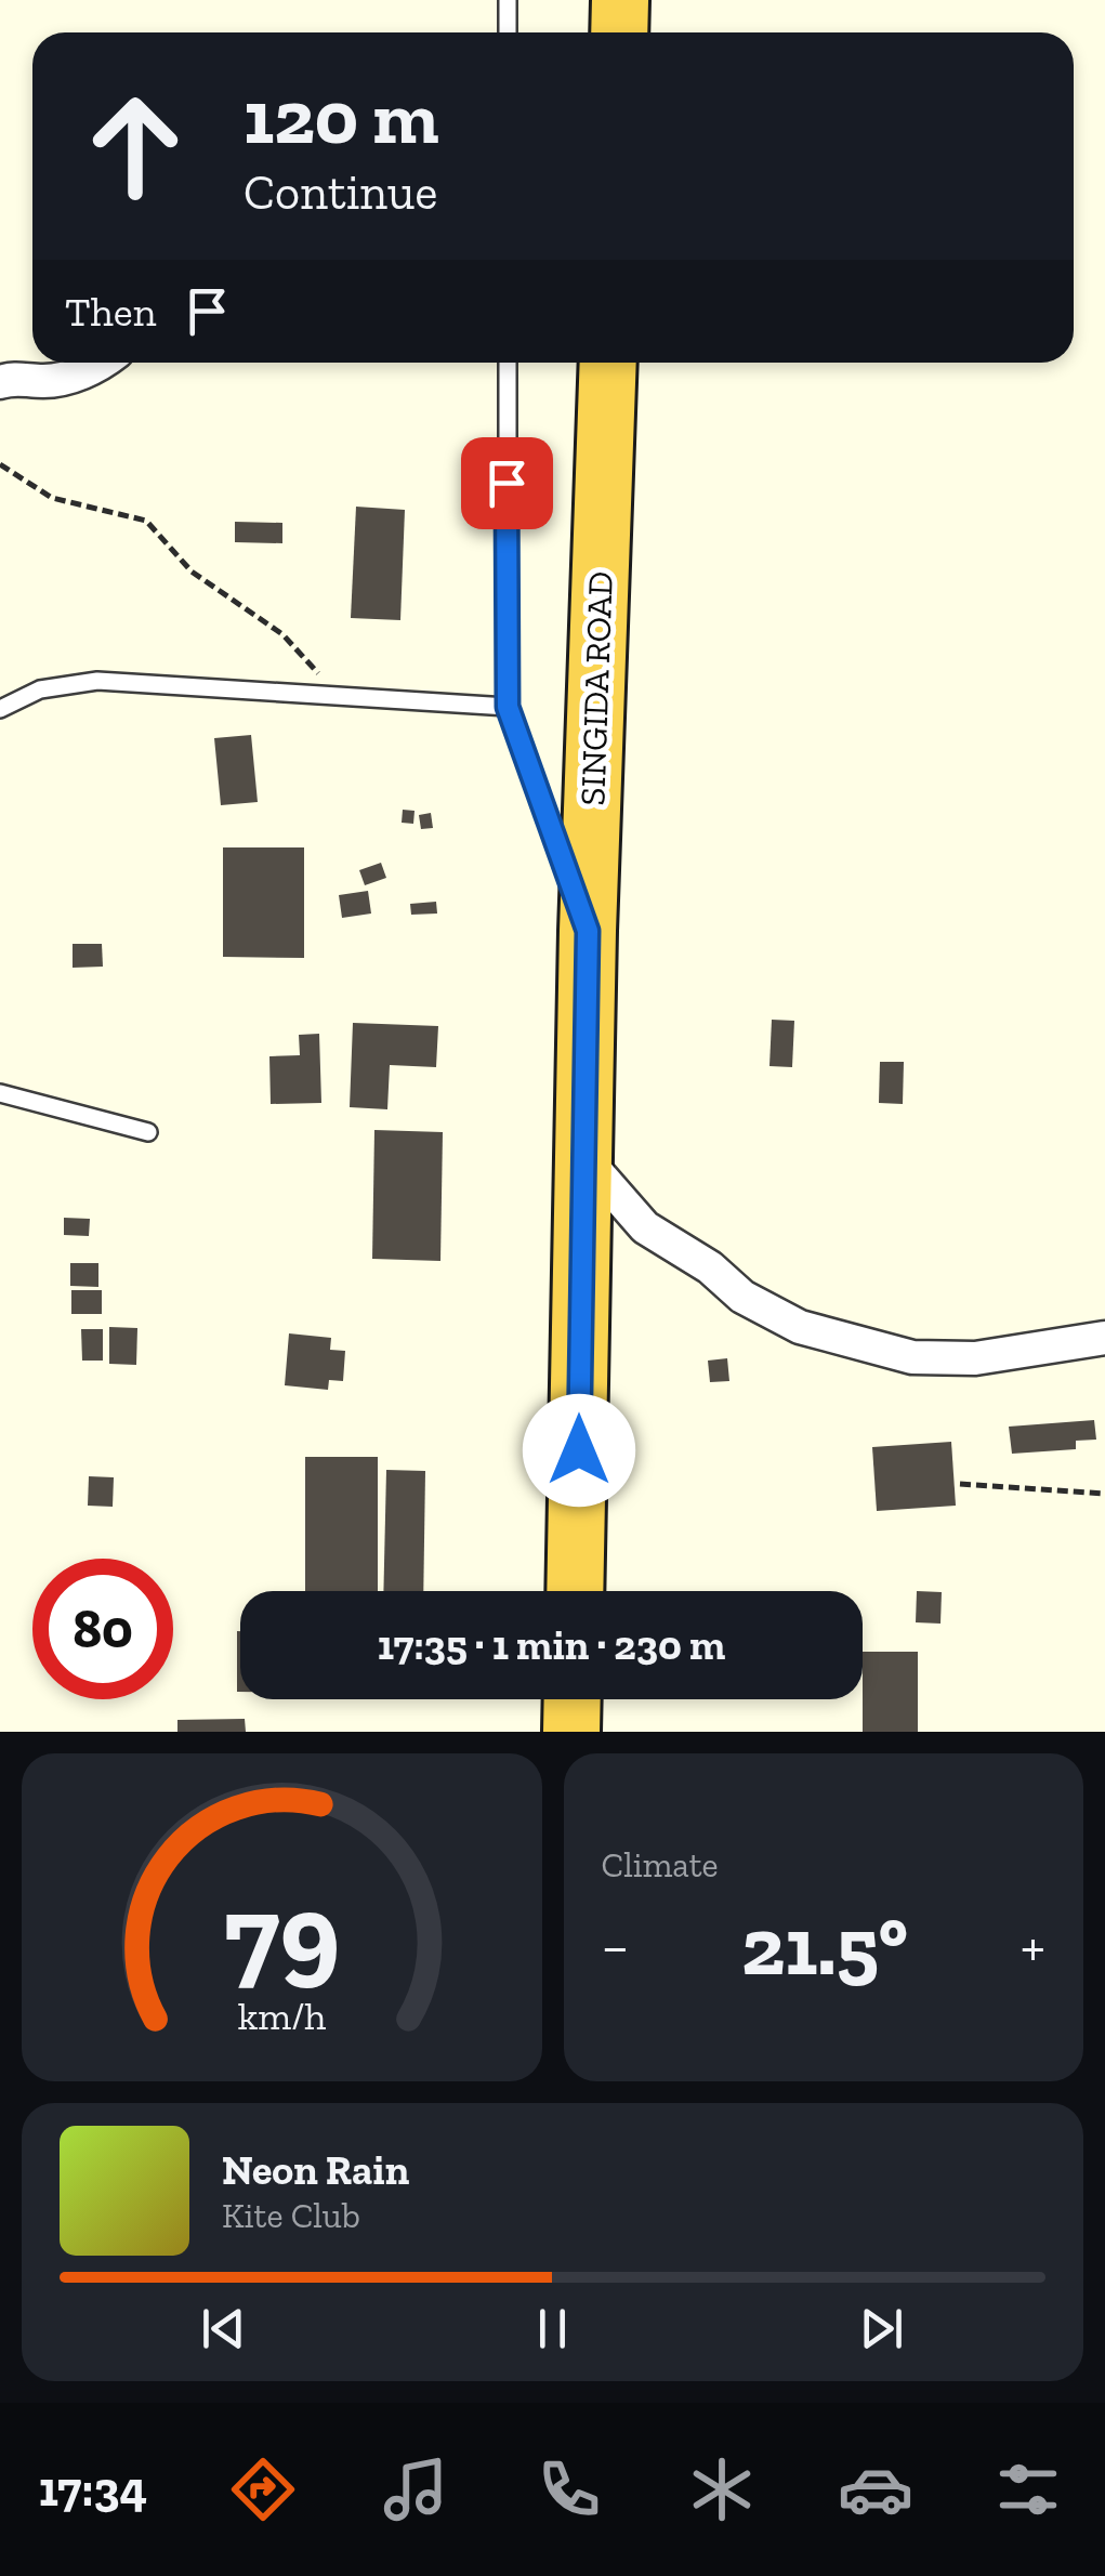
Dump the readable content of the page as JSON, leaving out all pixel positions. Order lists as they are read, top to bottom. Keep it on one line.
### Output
{"streets":{"highway":["SINGIDA ROAD"]},"page":{"turn":["120 m","Continue"],"then":"Then","limit":"80","trip":"17:35 · 1 min · 230 m","tile":"Climate","heat":["−","21.5°","+"],"song":["Neon Rain","Kite Club"],"tabs":"17:34","gauge":["79","km/h"]}}
